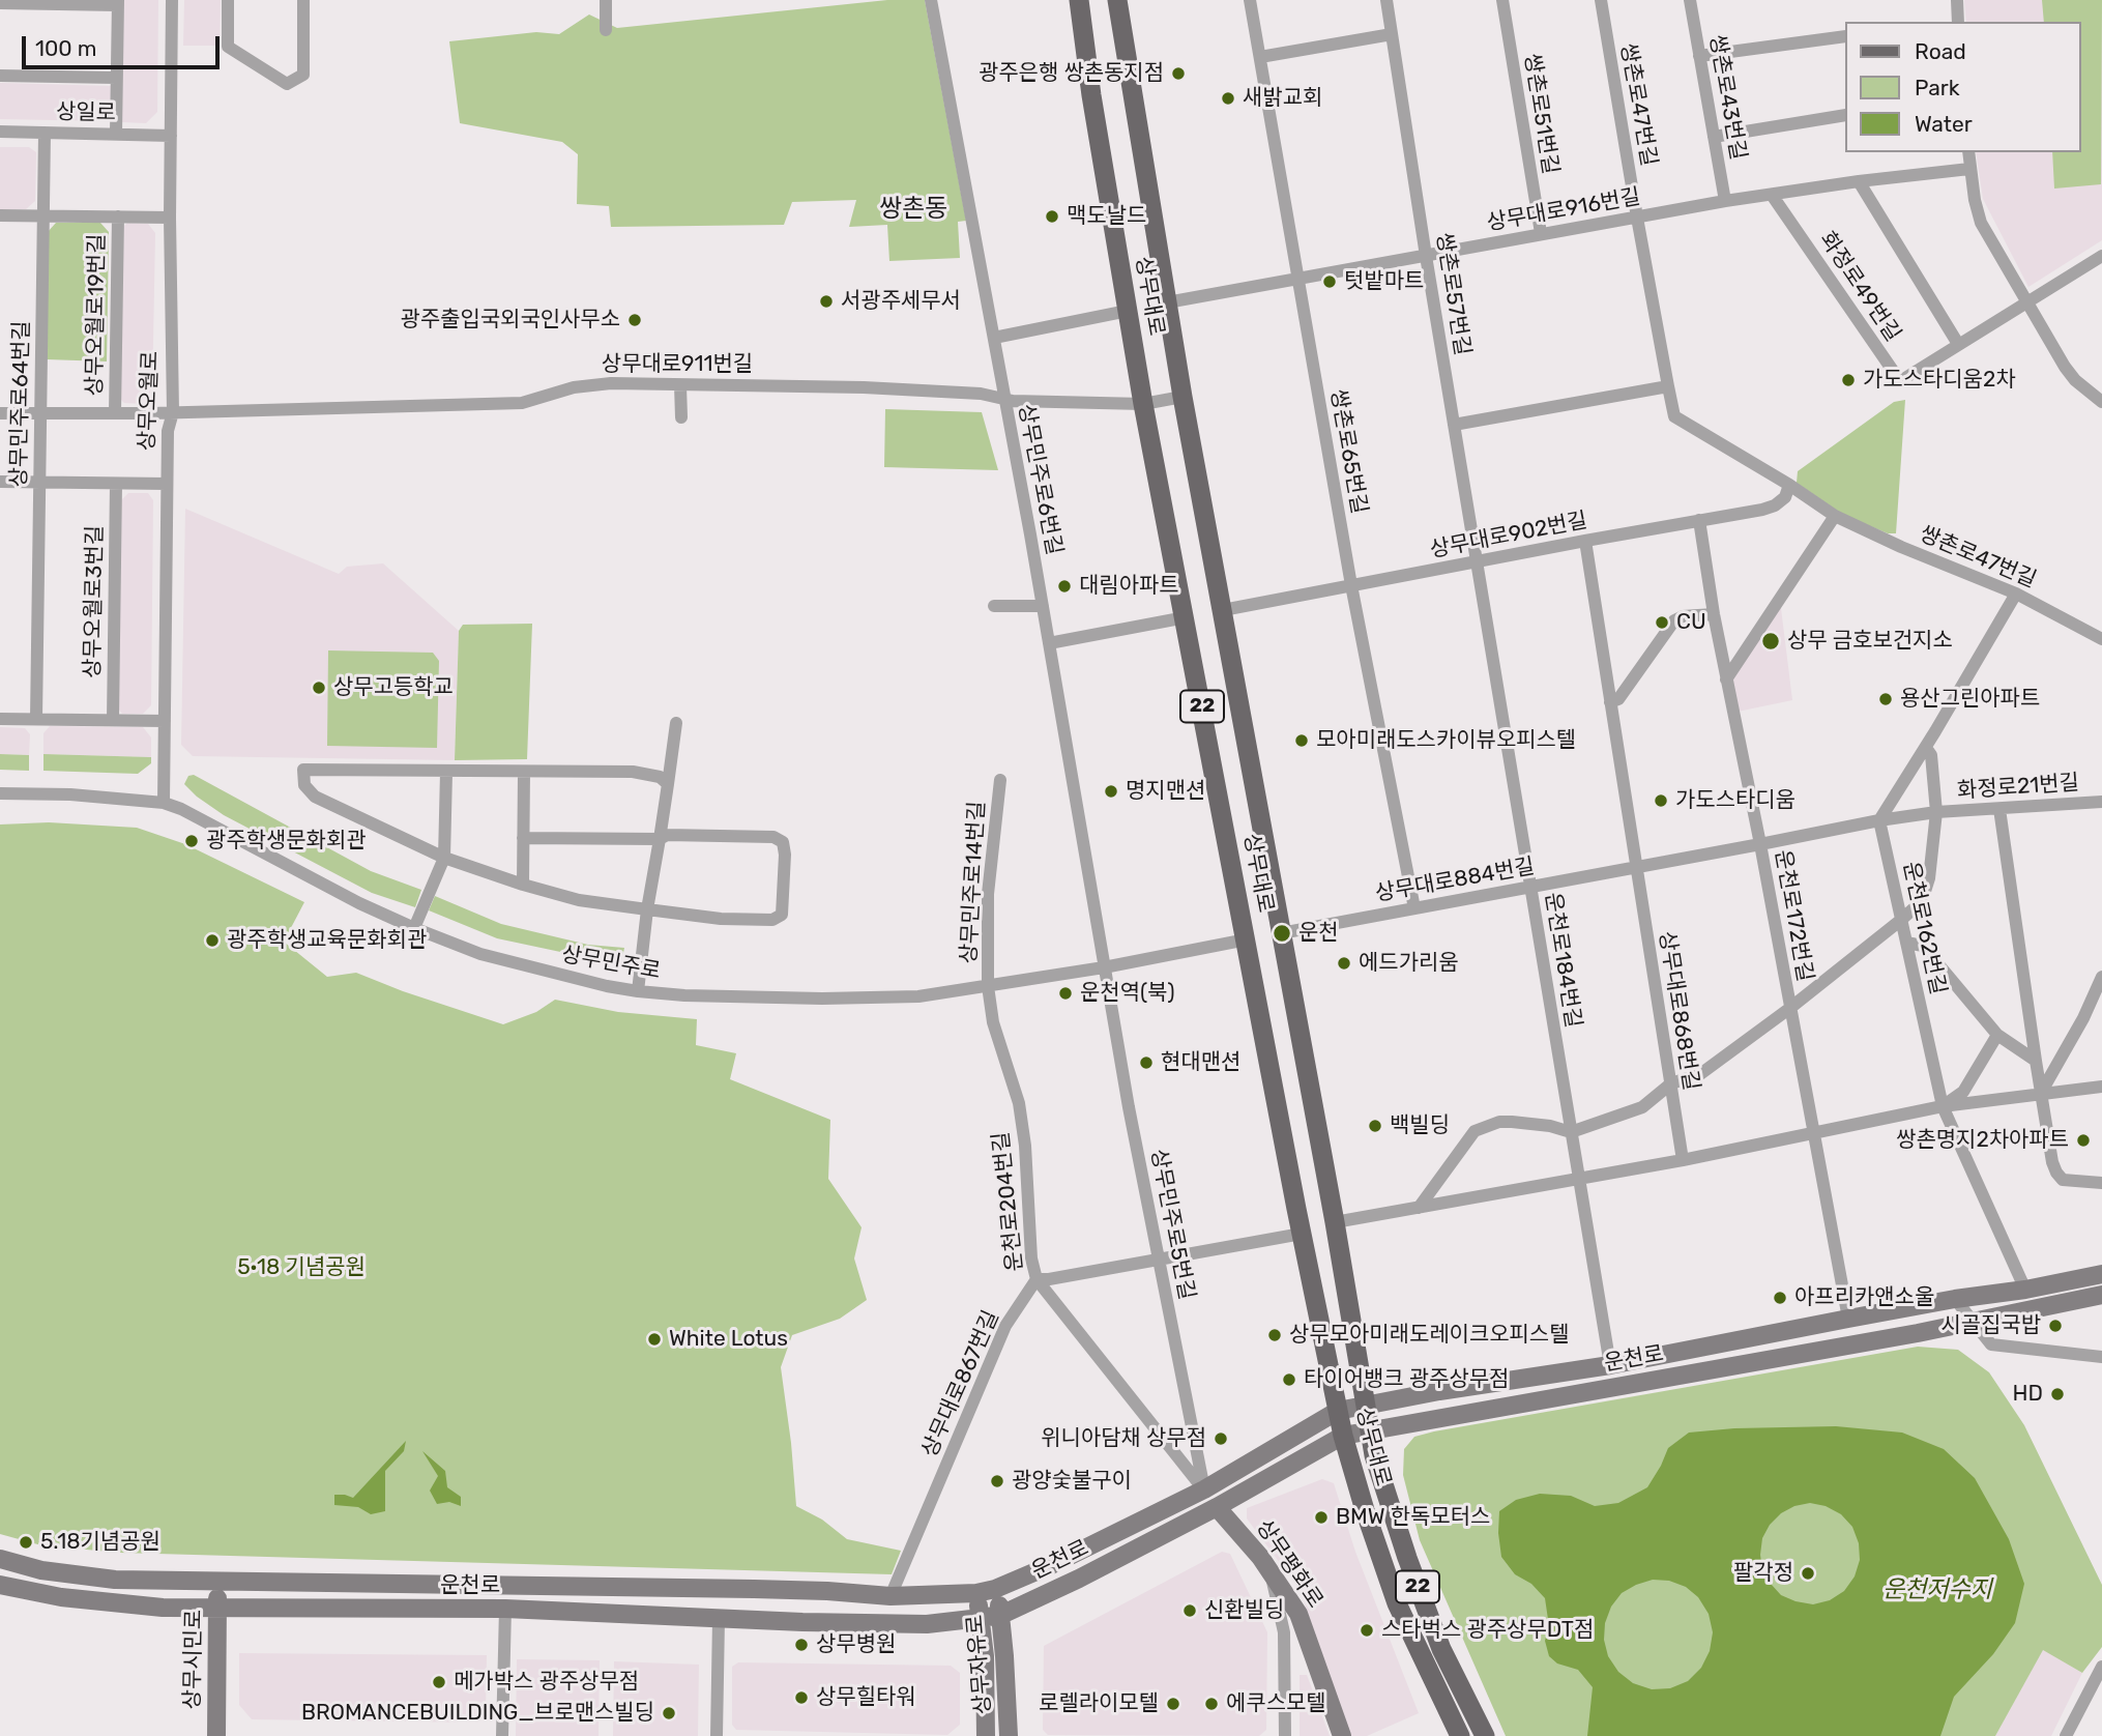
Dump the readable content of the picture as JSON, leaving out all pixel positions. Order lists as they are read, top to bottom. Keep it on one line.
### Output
{"streets":{"main road":["상무대로","22"],"street":["쌍촌로43번길","쌍촌로47번길","상일로","쌍촌로51번길","상무대로916번길","화정로49번길","쌍촌로57번길","상무오월로19번길","상무대로911번길","상무오월로","상무민주로64번길","쌍촌로65번길","상무민주로6번길","상무대로902번길","상무오월로3번길","화정로21번길","상무대로884번길","상무민주로14번길","운천로172번길","운천로162번길","운천로184번길","상무민주로","상무대로868번길","운천로204번길","상무민주로5번길","운천로","상무대로867번길","상무평화로","상무시민로","상무자유로"]},"crossings":[["쌍촌로43번길","상무대로916번길"],["쌍촌로47번길","상무대로916번길"],["쌍촌로47번길","상무대로902번길"],["상일로","상무오월로"],["상일로","상무민주로64번길"],["쌍촌로51번길","상무대로916번길"],["상무대로916번길","화정로49번길"],["상무대로916번길","쌍촌로57번길"],["상무대로916번길","상무대로"],["상무대로916번길","쌍촌로65번길"],["쌍촌로57번길","상무대로902번길"],["쌍촌로57번길","운천로184번길"],["상무대로","상무대로911번길"],["상무대로","상무대로902번길"],["상무대로","상무대로884번길"],["상무대로","상무민주로"],["상무대로","운천로"],["상무오월로19번길","상무대로911번길"],["상무오월로19번길","상무오월로"],["상무오월로19번길","상무민주로64번길"],["상무대로911번길","상무오월로"],["상무대로911번길","상무민주로6번길"],["상무오월로","상무민주로"],["쌍촌로65번길","상무대로902번길"],["쌍촌로65번길","상무대로884번길"],["상무민주로6번길","상무민주로"],["상무민주로6번길","상무민주로5번길"],["상무대로902번길","운천로172번길"],["상무대로902번길","운천로184번길"],["화정로21번길","상무대로884번길"],["화정로21번길","운천로172번길"],["화정로21번길","운천로162번길"],["화정로21번길","운천로184번길"],["화정로21번길","상무대로868번길"],["상무대로884번길","운천로172번길"],["상무대로884번길","운천로162번길"],["상무대로884번길","운천로184번길"],["상무대로884번길","상무대로868번길"],["상무민주로14번길","상무민주로"],["상무민주로14번길","운천로204번길"],["운천로172번길","운천로"],["운천로162번길","운천로"],["운천로184번길","운천로"],["상무민주로","운천로204번길"],["상무민주로","상무민주로5번길"],["운천로204번길","상무민주로5번길"],["운천로204번길","운천로"],["운천로204번길","상무대로867번길"],["상무민주로5번길","운천로"],["운천로","상무대로867번길"],["운천로","상무평화로"],["운천로","상무시민로"],["운천로","상무자유로"]],"districts":["쌍촌동"],"water":["운천저수지"],"parks":["5·18 기념공원"],"places":["광주은행 쌍촌동지점","새밝교회","맥도날드","텃밭마트","서광주세무서","광주출입국외국인사무소","가도스타디움2차","대림아파트","CU","상무 금호보건지소","상무고등학교","용산그린아파트","모아미래도스카이뷰오피스텔","명지맨션","가도스타디움","광주학생문화회관","운천","광주학생교육문화회관","에드가리움","운천역(북)","현대맨션","백빌딩","쌍촌명지2차아파트","아프리카앤소울","시골집국밥","상무모아미래도레이크오피스텔","White Lotus","타이어뱅크 광주상무점","HD","위니아담채 상무점","광양숯불구이","BMW 한독모터스","5.18기념공원","팔각정","신환빌딩","스타벅스 광주상무DT점","상무병원","메가박스 광주상무점","상무힐타워","로렐라이모텔","에쿠스모텔","BROMANCEBUILDING_브로맨스빌딩"],"legend":["Road","Park","Water"],"scale_bar":"100 m"}
